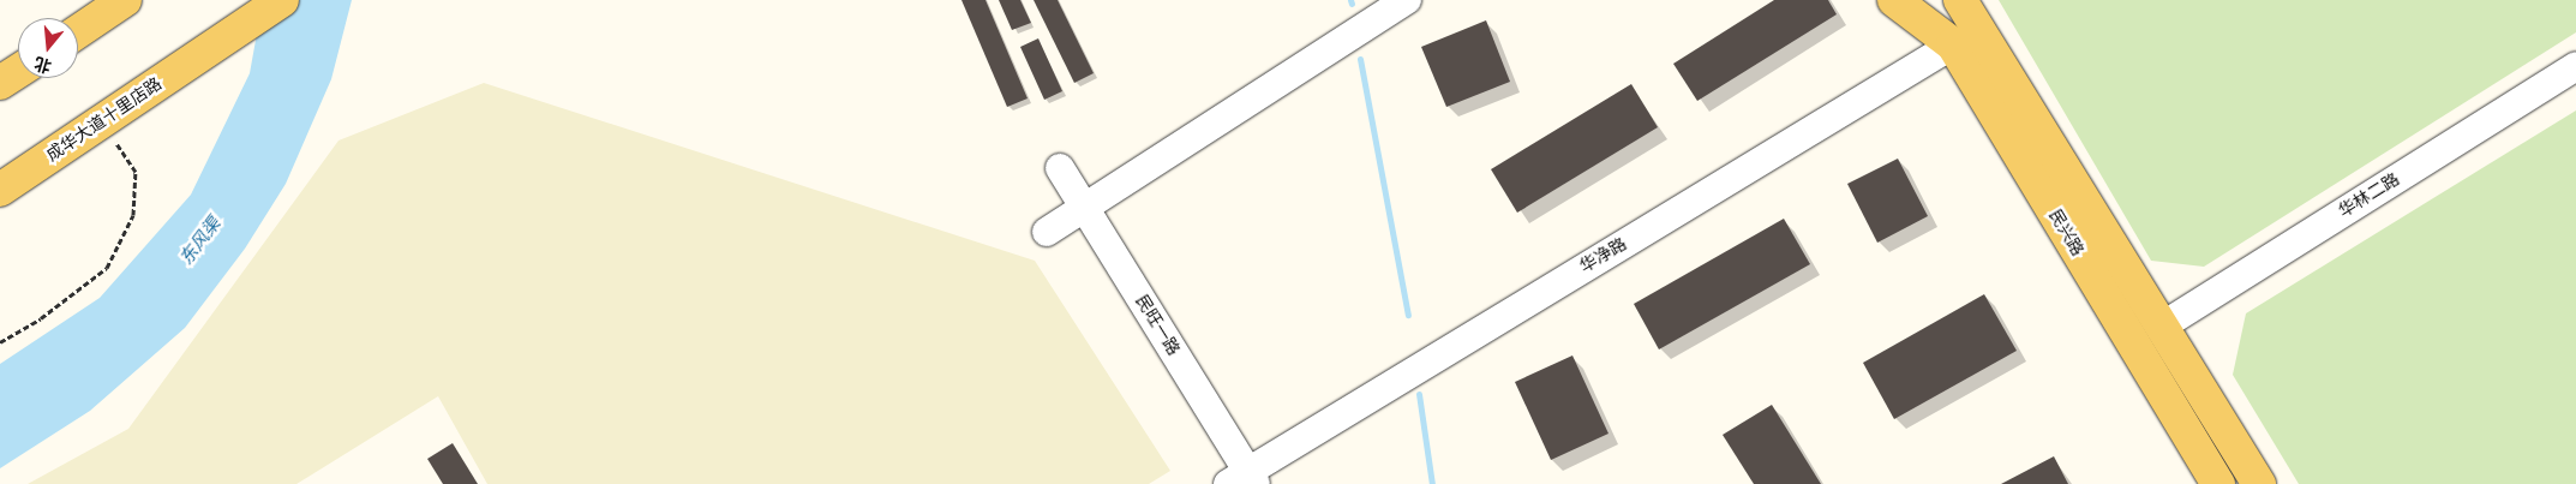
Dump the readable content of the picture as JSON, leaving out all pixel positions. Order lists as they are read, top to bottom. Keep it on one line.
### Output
{"streets":{"main road":["成华大道十里店路","民兴路"],"street":["华林二路","华净路","民旺一路"]},"crossings":[["华林二路","民兴路"],["民兴路","华净路"],["华净路","民旺一路"]],"water":["东风渠"],"north":"bottom"}
